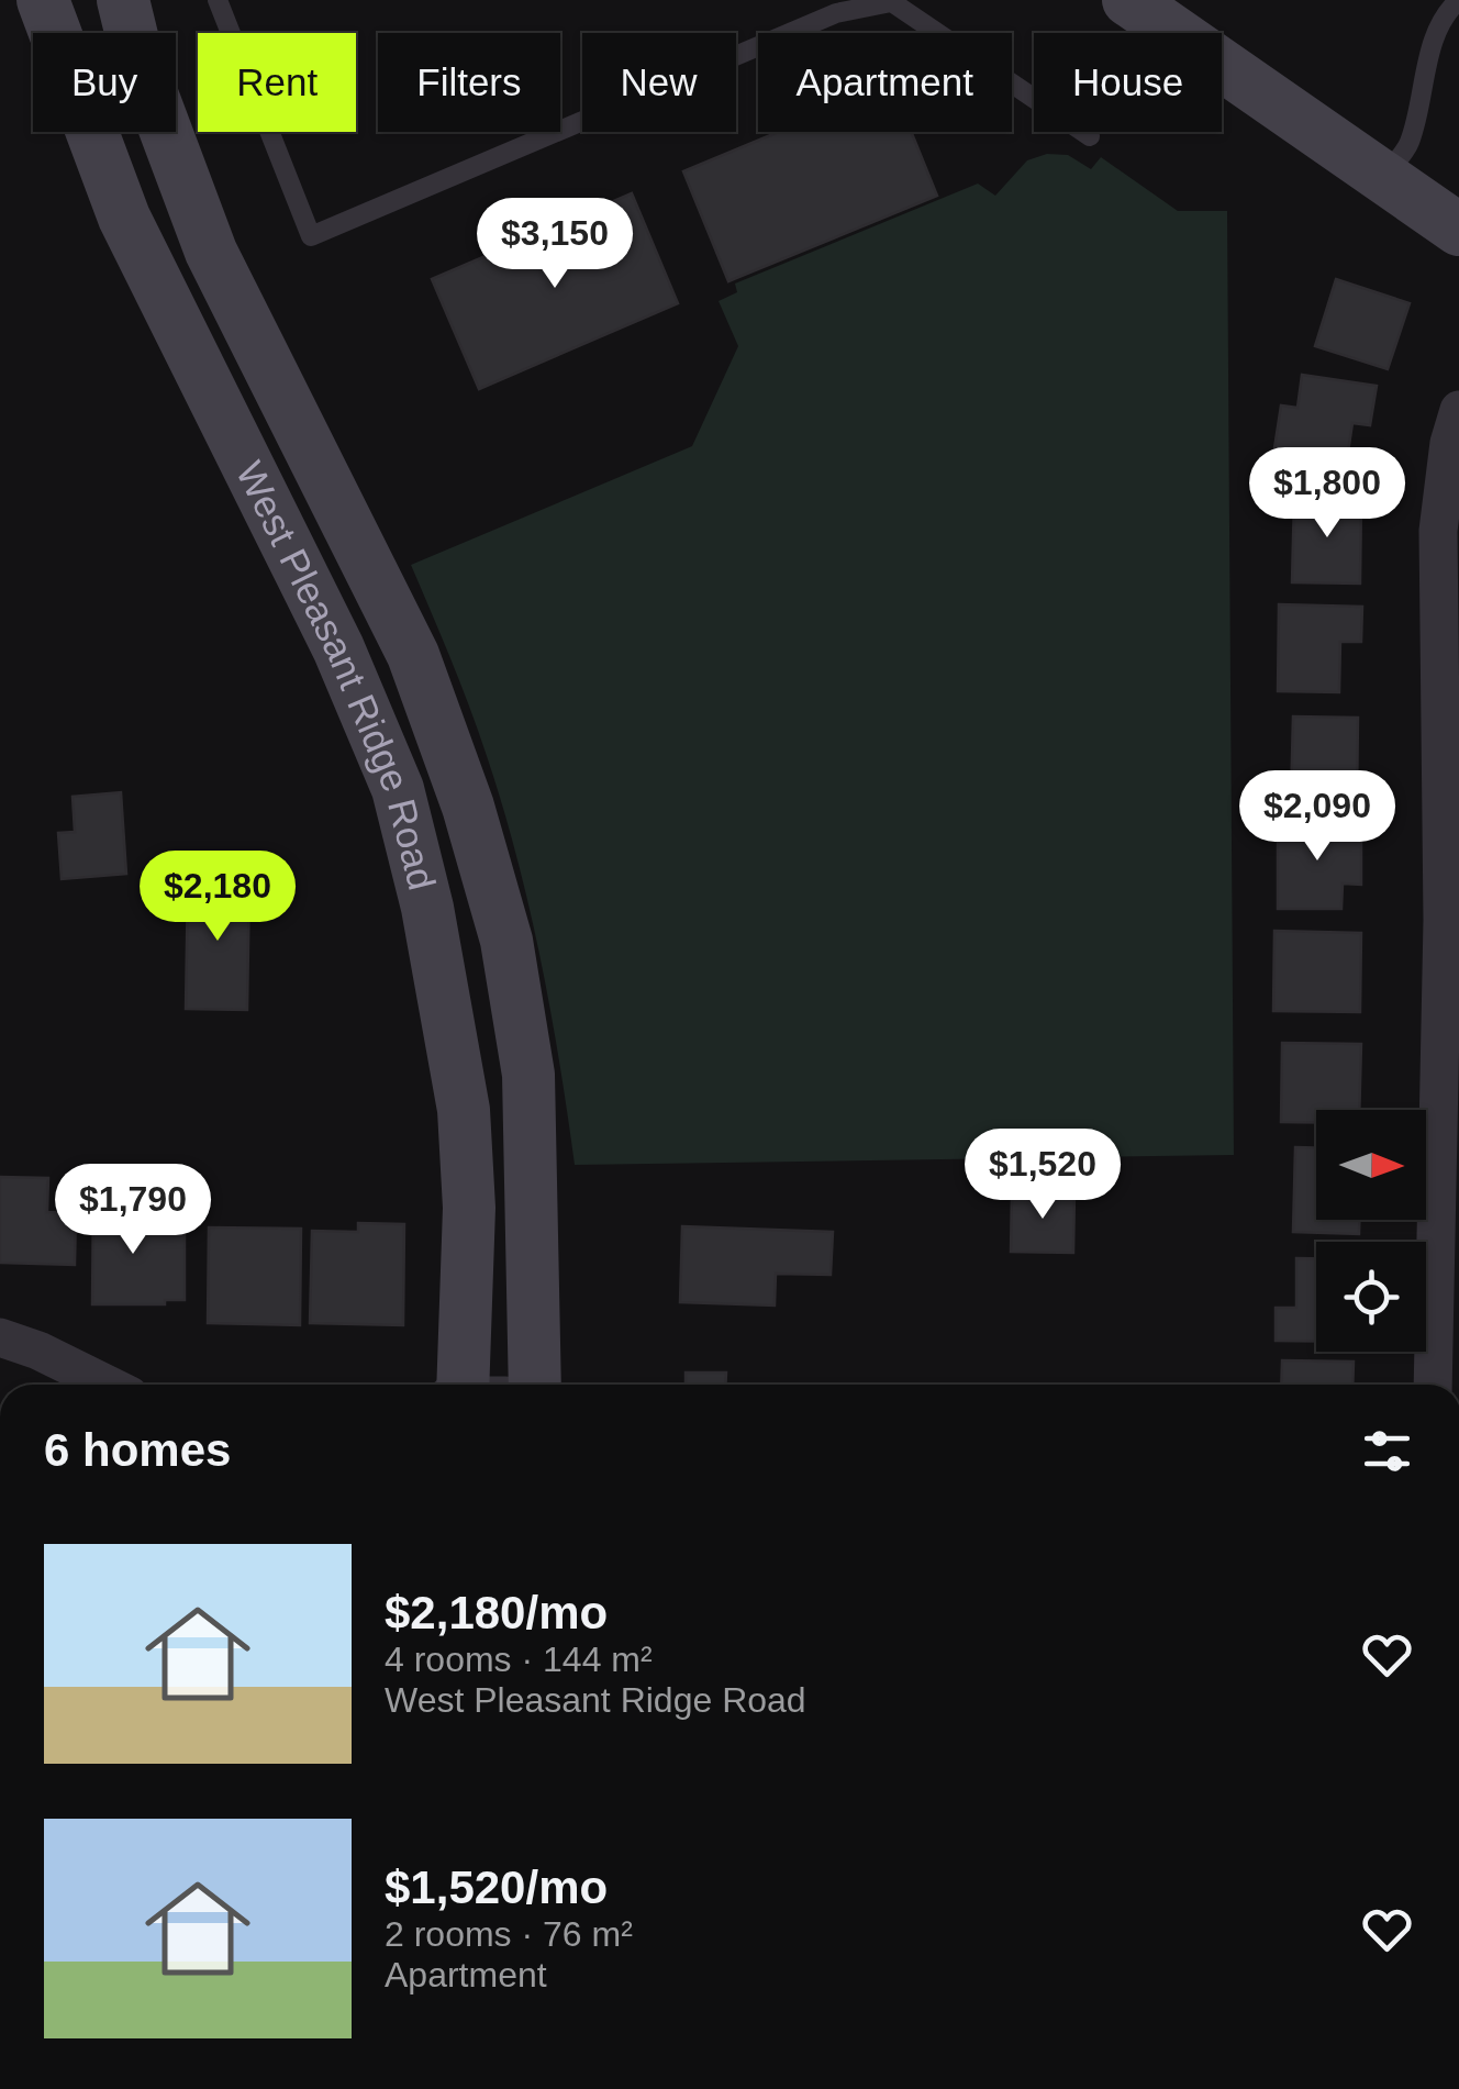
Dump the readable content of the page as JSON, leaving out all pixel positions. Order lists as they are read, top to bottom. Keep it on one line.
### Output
{"streets":{"main road":["West Pleasant Ridge Road"]},"north":"right","page":{"chip":["Buy","Rent","Filters","New","Apartment","House"],"price":["$3,150","$1,800","$2,090","$2,180","$1,520","$1,790"],"heading":"6 homes","list":[{"name":"$2,180/mo","note":"4 rooms · 144 m² · West Pleasant Ridge Road"},{"name":"$1,520/mo","note":"2 rooms · 76 m² · Apartment"}]}}
